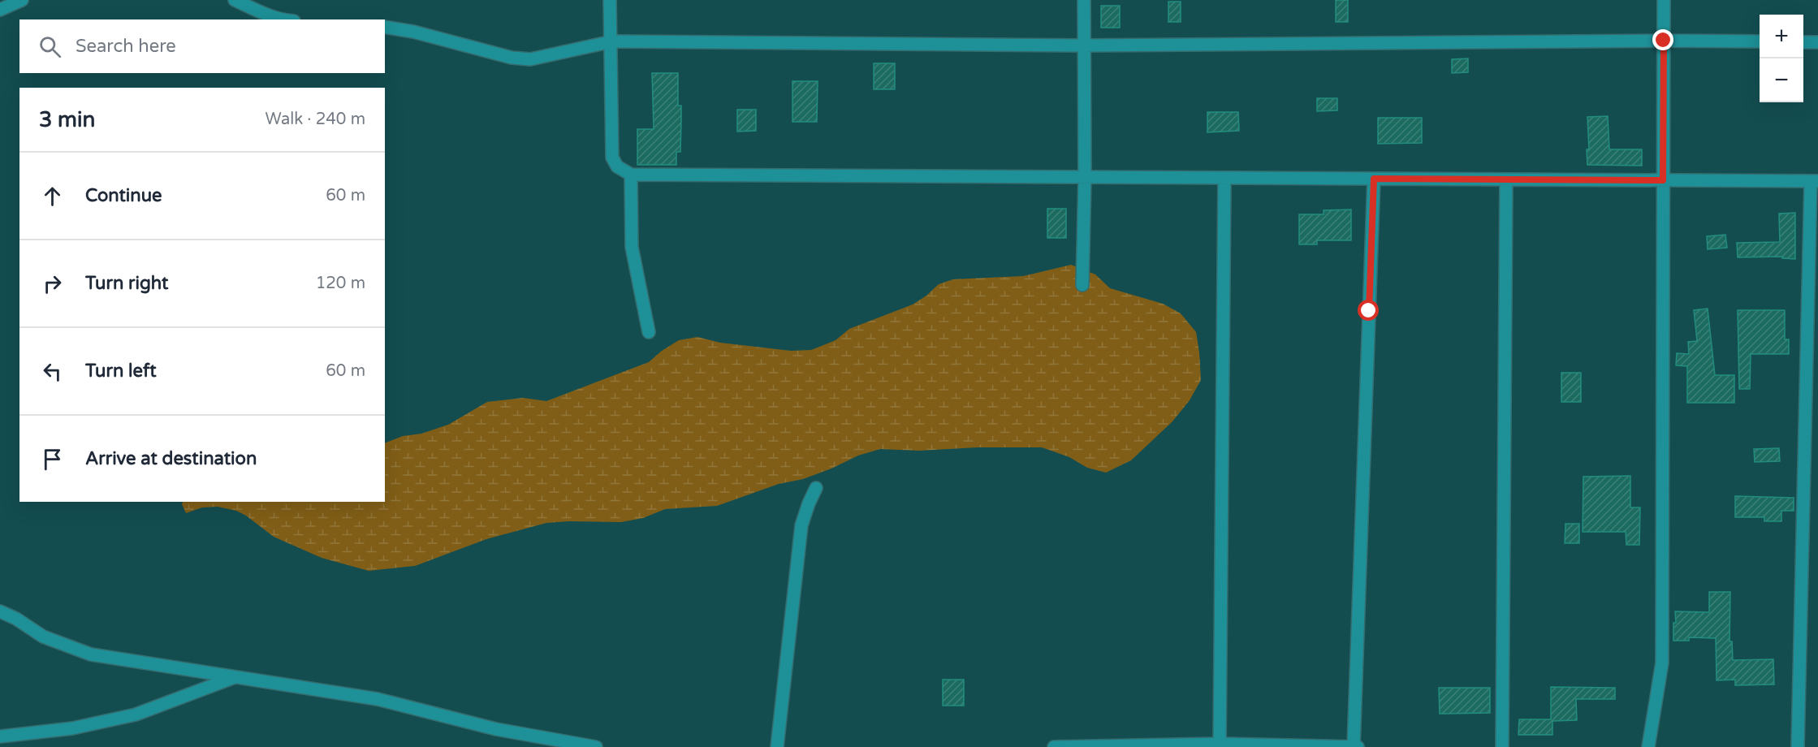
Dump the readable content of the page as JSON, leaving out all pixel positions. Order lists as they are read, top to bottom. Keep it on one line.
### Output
{"page":{"map_buttons":["+","−"],"search":"Search here","heading":["3 min","Walk · 240 m"],"list":[["Continue","60 m"],["Turn right","120 m"],["Turn left","60 m"],"Arrive at destination"]}}
